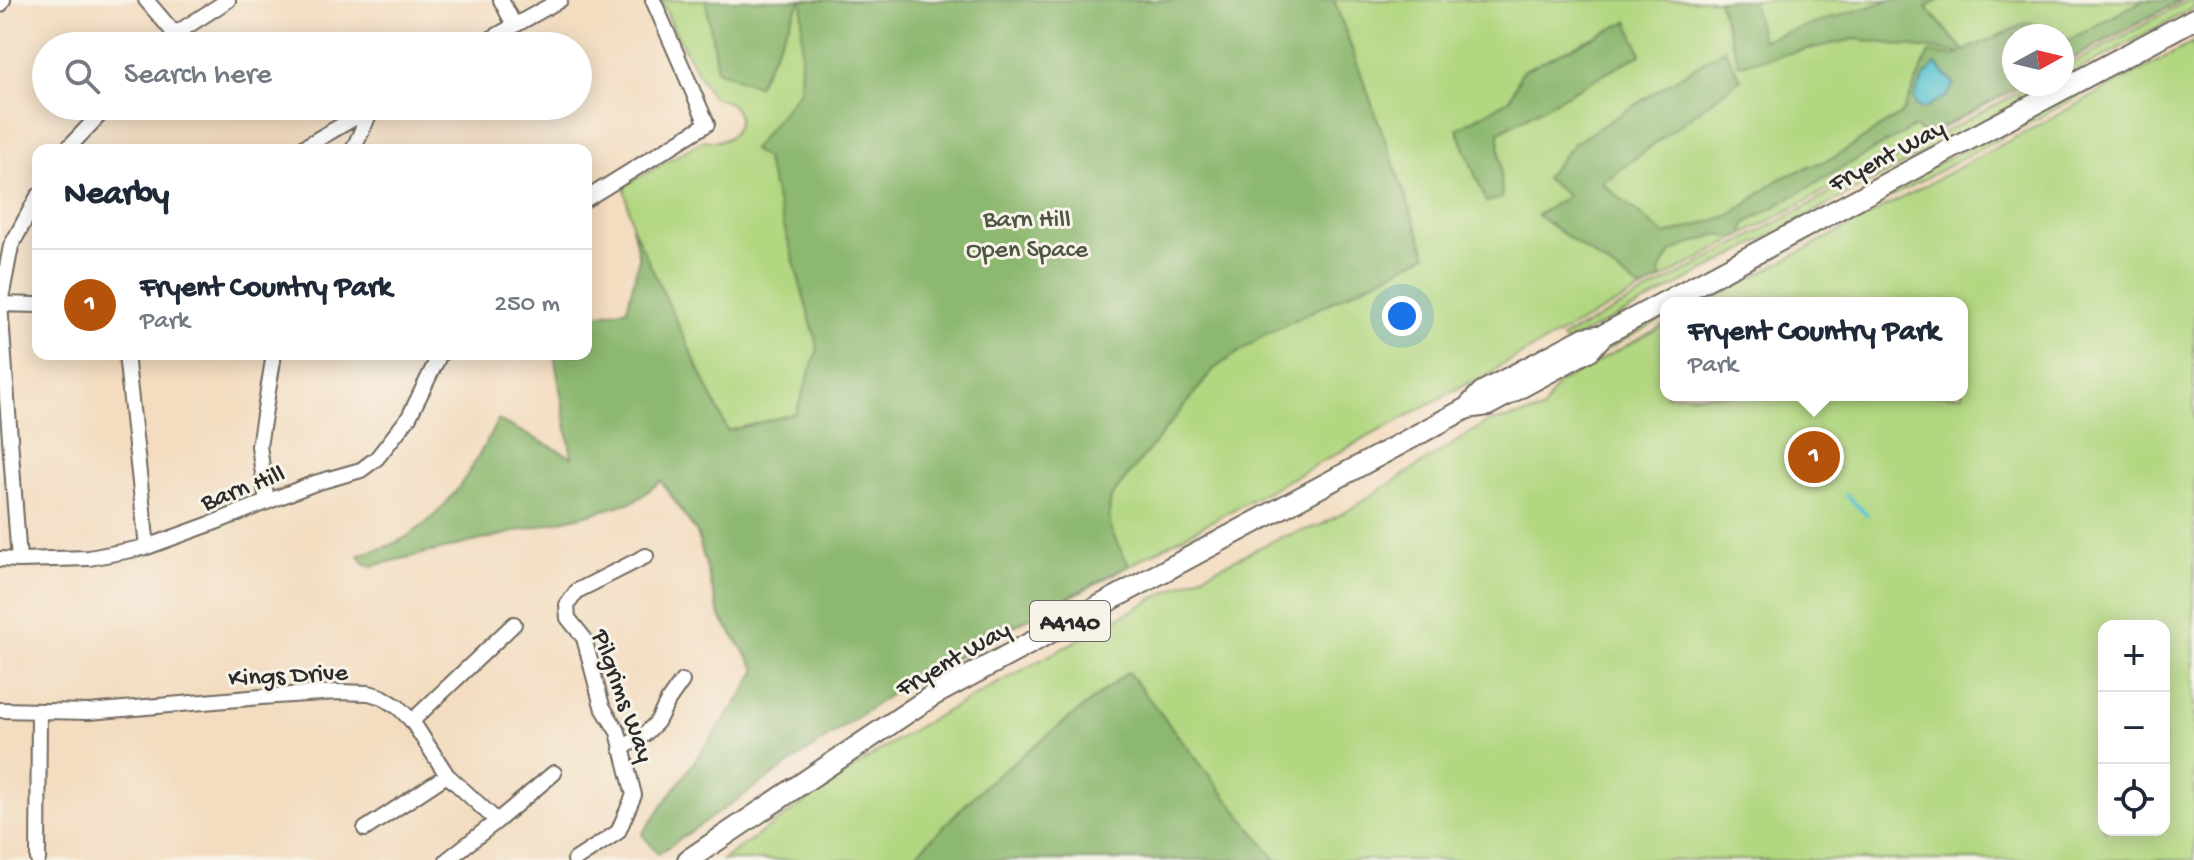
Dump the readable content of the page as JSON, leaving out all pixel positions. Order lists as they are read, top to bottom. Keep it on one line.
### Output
{"streets":{"main road":["Fryent Way","A4140"],"street":["Barn Hill","Kings Drive","Pilgrims Way"]},"parks":["Barn Hill Open Space"],"north":"right","page":{"search":"Search here","heading":"Nearby","list":[{"mark":"1","name":"Fryent Country Park","note":"Park","value":"250 m"}],"popup":["Fryent Country Park","Park"],"pins":"1","map_buttons":["+","−"]}}
